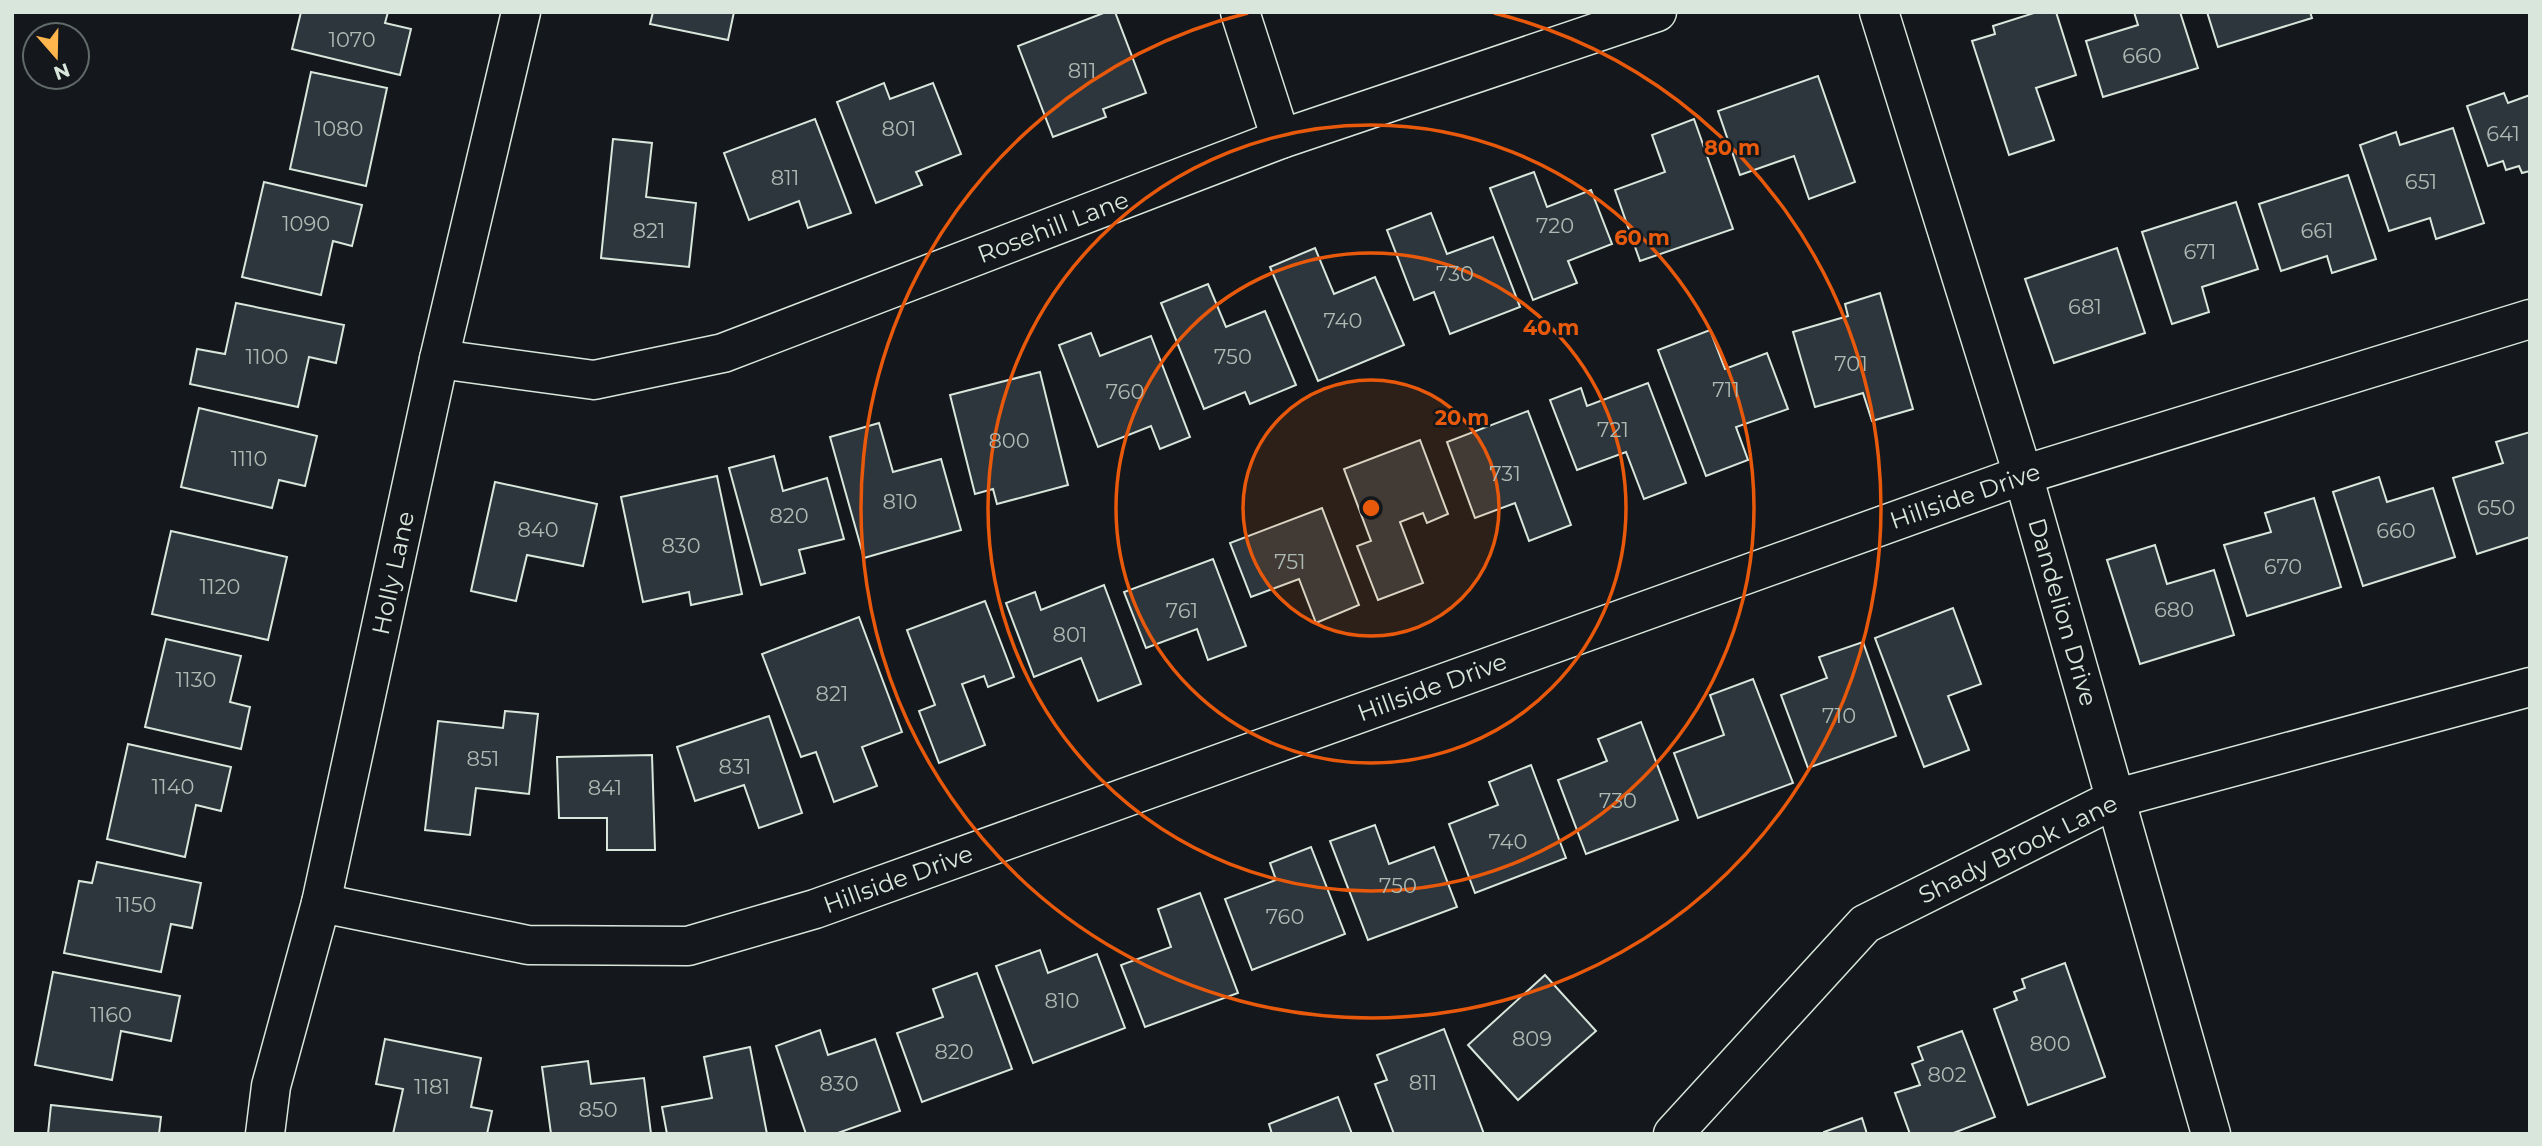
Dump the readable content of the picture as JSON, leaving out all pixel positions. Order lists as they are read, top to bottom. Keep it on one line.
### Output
{"streets":{"street":["Rosehill Lane","Hillside Drive","Holly Lane","Dandelion Drive","Shady Brook Lane"]},"crossings":[["Rosehill Lane","Holly Lane"],["Hillside Drive","Holly Lane"],["Hillside Drive","Dandelion Drive"],["Dandelion Drive","Shady Brook Lane"]],"house_numbers":["1070","660","811","1080","801","641","811","651","1090","720","821","661","671","730","681","740","1100","750","701","711","760","721","800","1110","731","810","650","820","840","660","830","751","670","1120","680","761","801","1130","821","710","851","831","1140","841","730","740","750","1150","760","810","1160","809","800","820","802","811","830","1181","850"],"north":"bottom","rings":["80 m","60 m","40 m","20 m"]}
